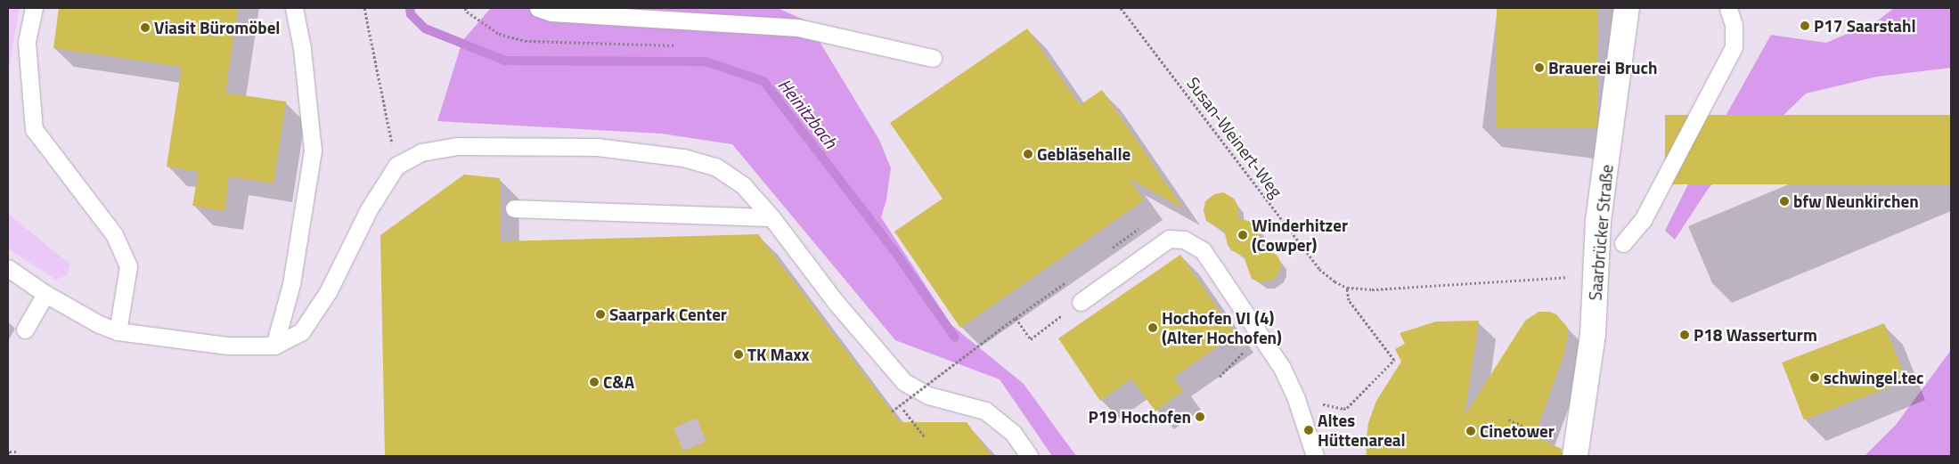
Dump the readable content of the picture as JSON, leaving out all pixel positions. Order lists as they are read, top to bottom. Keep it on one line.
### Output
{"streets":{"street":["Saarbrücker Straße"],"path":["Susan-Weinert-Weg"]},"crossings":[["Susan-Weinert-Weg","Saarbrücker Straße"]],"water":["Heinitzbach"],"places":["P17 Saarstahl","Viasit Büromöbel","Brauerei Bruch","Gebläsehalle","bfw Neunkirchen","Winderhitzer (Cowper)","Saarpark Center","Hochofen VI (4) (Alter Hochofen)","P18 Wasserturm","TK Maxx","schwingel.tec","C&A","P19 Hochofen","Altes Hüttenareal","Cinetower"]}
